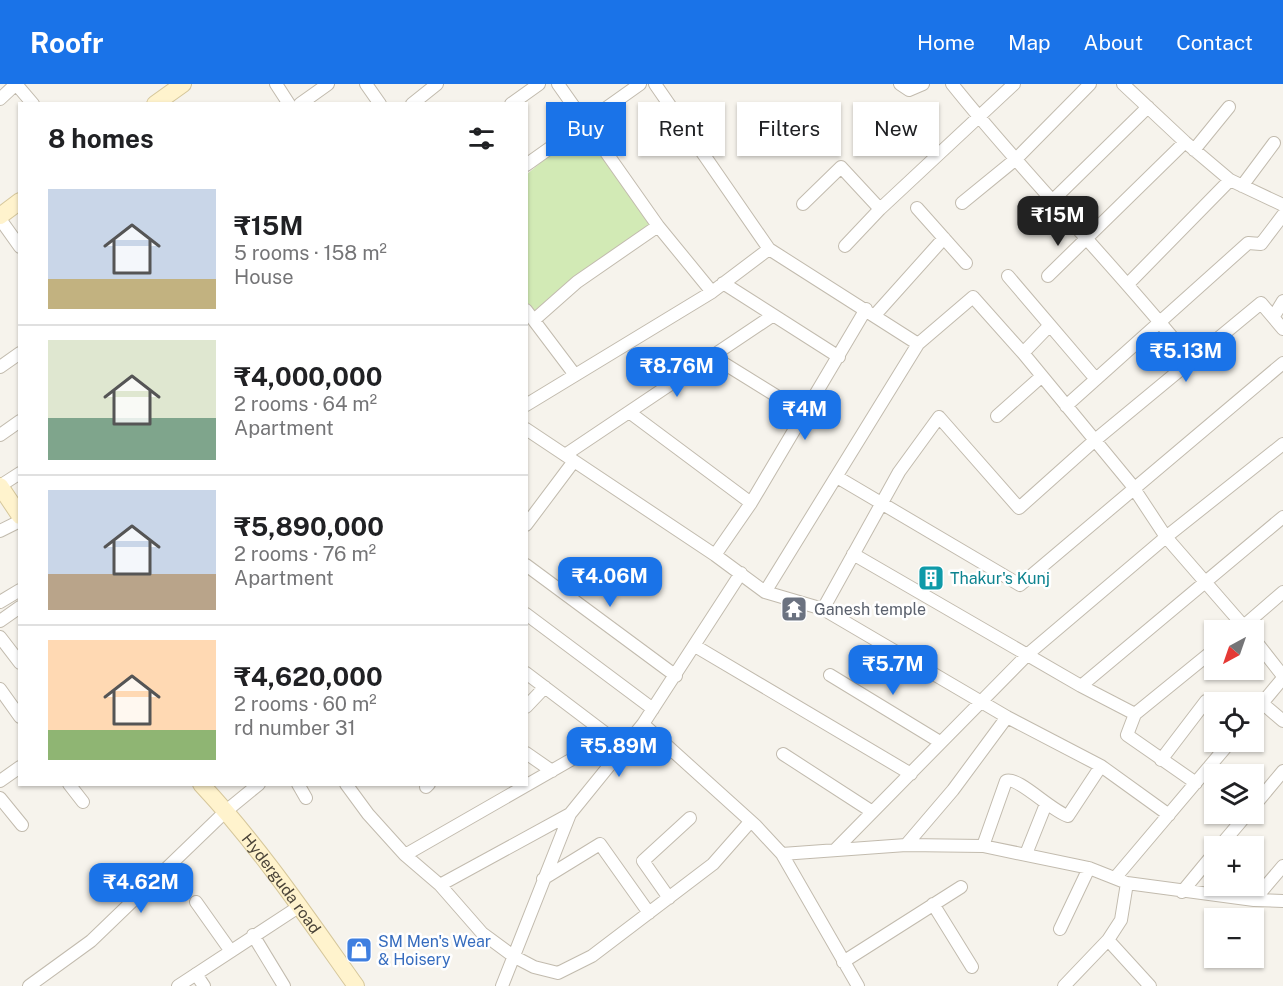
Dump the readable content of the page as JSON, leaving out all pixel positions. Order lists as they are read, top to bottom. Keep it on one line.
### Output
{"streets":{"street":["Hyderguda road"]},"places":{"building":["Thakur's Kunj"],"temple":["Ganesh temple"],"shop":["SM Men's Wear & Hoisery"]},"north":"bottom left","page":{"header":"Roofr","nav":["Home","Map","About","Contact"],"chip":["Buy","Rent","Filters","New"],"heading":"8 homes","list":[{"name":"₹15M","note":"5 rooms · 158 m² · House"},{"name":"₹4,000,000","note":"2 rooms · 64 m² · Apartment"},{"name":"₹5,890,000","note":"2 rooms · 76 m² · Apartment"},{"name":"₹4,620,000","note":"2 rooms · 60 m² · rd number 31"}],"price":["₹15M","₹5.13M","₹8.76M","₹4M","₹4.06M","₹5.7M","₹5.89M","₹4.62M"],"map_buttons":["+","−"]}}
